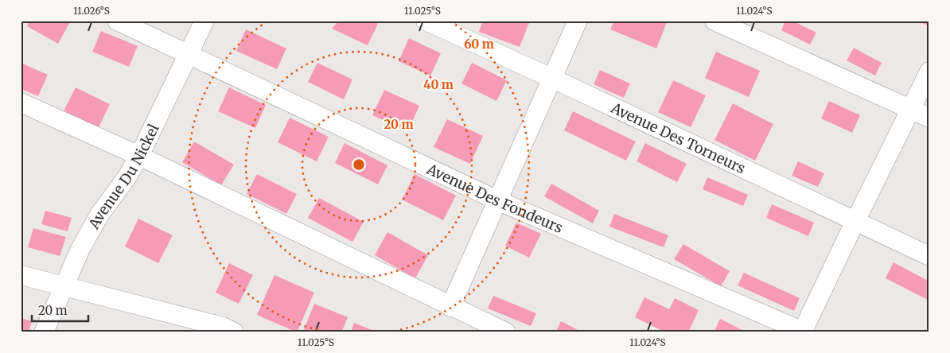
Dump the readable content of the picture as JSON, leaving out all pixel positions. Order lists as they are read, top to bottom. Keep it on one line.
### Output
{"streets":{"street":["Avenue Des Torneurs","Avenue Du Nickel","Avenue Des Fondeurs"]},"crossings":[["Avenue Du Nickel","Avenue Des Fondeurs"]],"scale_bar":"20 m","coordinates":["11.026°S","11.025°S","11.024°S"],"rings":["60 m","40 m","20 m"]}
